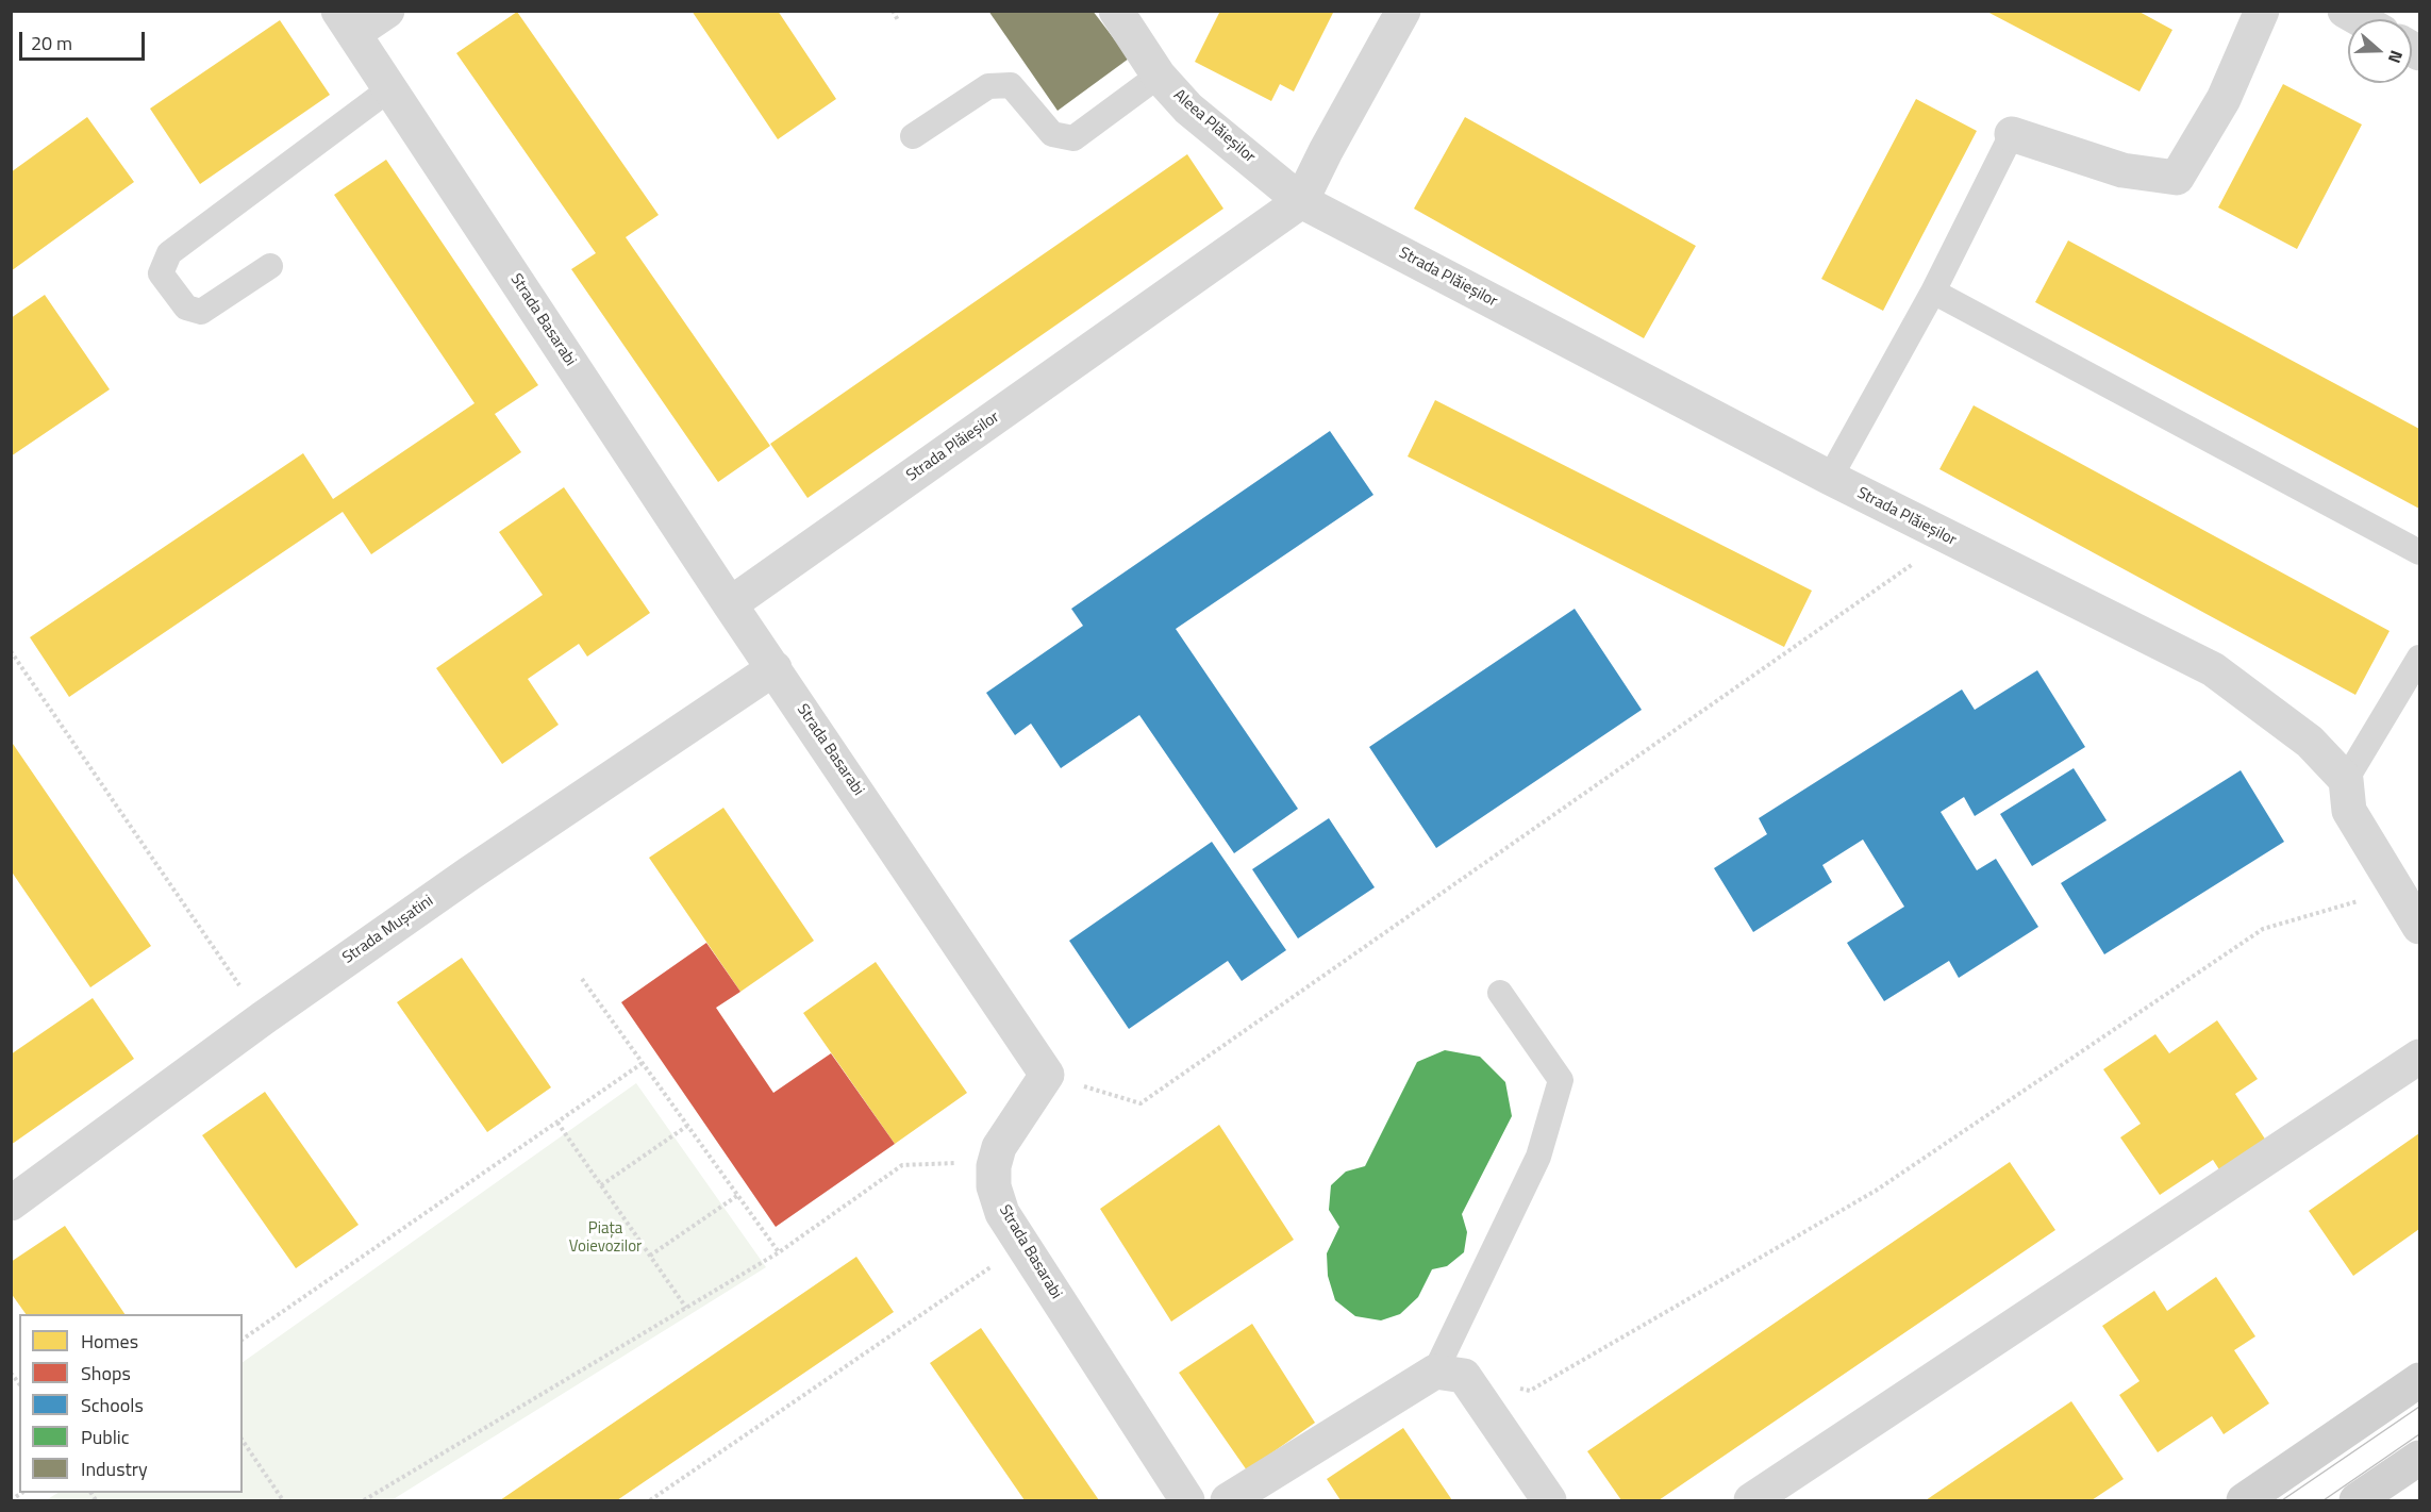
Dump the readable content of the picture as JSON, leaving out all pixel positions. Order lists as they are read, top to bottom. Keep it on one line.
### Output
{"streets":{"street":["Aleea Plăieșilor","Strada Plăieșilor","Strada Basarabi","Strada Mușatini"]},"crossings":[["Aleea Plăieșilor","Strada Plăieșilor"],["Strada Plăieșilor","Strada Basarabi"],["Strada Basarabi","Strada Mușatini"]],"parks":["Piața Voievozilor"],"legend":["Homes","Shops","Schools","Public","Industry"],"scale_bar":"20 m","north":"right"}
